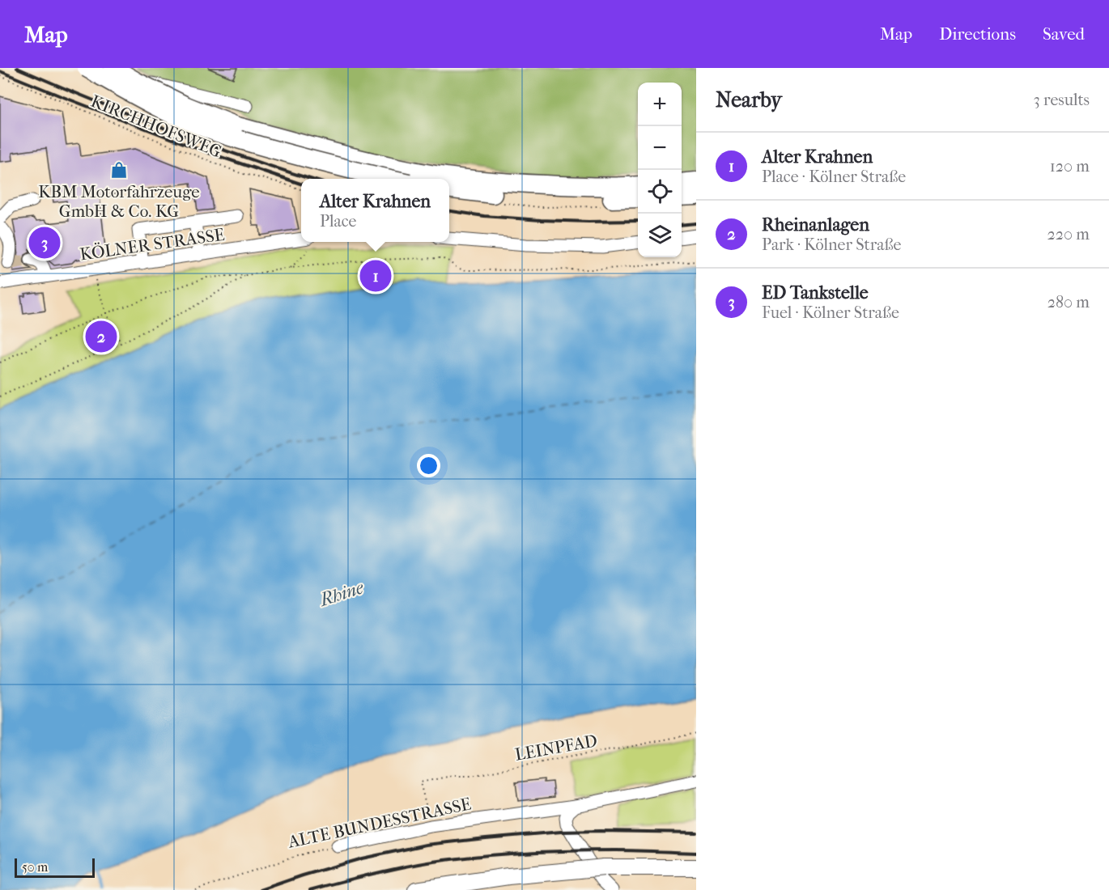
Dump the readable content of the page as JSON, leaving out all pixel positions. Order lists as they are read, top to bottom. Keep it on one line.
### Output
{"streets":{"street":["KÖLNER STRASSE","ALTE BUNDESSTRASSE"],"path":["KIRCHHOFSWEG","LEINPFAD"]},"crossings":[["LEINPFAD","ALTE BUNDESSTRASSE"]],"water":["Rhine"],"places":{"shop":["KBM Motorfahrzeuge GmbH & Co. KG"]},"scale_bar":"50 m","page":{"header":"Map","nav":["Map","Directions","Saved"],"heading":["Nearby","3 results"],"map_buttons":["+","−"],"list":[{"mark":"1","name":"Alter Krahnen","note":"Place · Kölner Straße","value":"120 m"},{"mark":"2","name":"Rheinanlagen","note":"Park · Kölner Straße","value":"220 m"},{"mark":"3","name":"ED Tankstelle","note":"Fuel · Kölner Straße","value":"280 m"}],"popup":["Alter Krahnen","Place"],"pins":["3","1","2"],"scale":"50 m"}}
